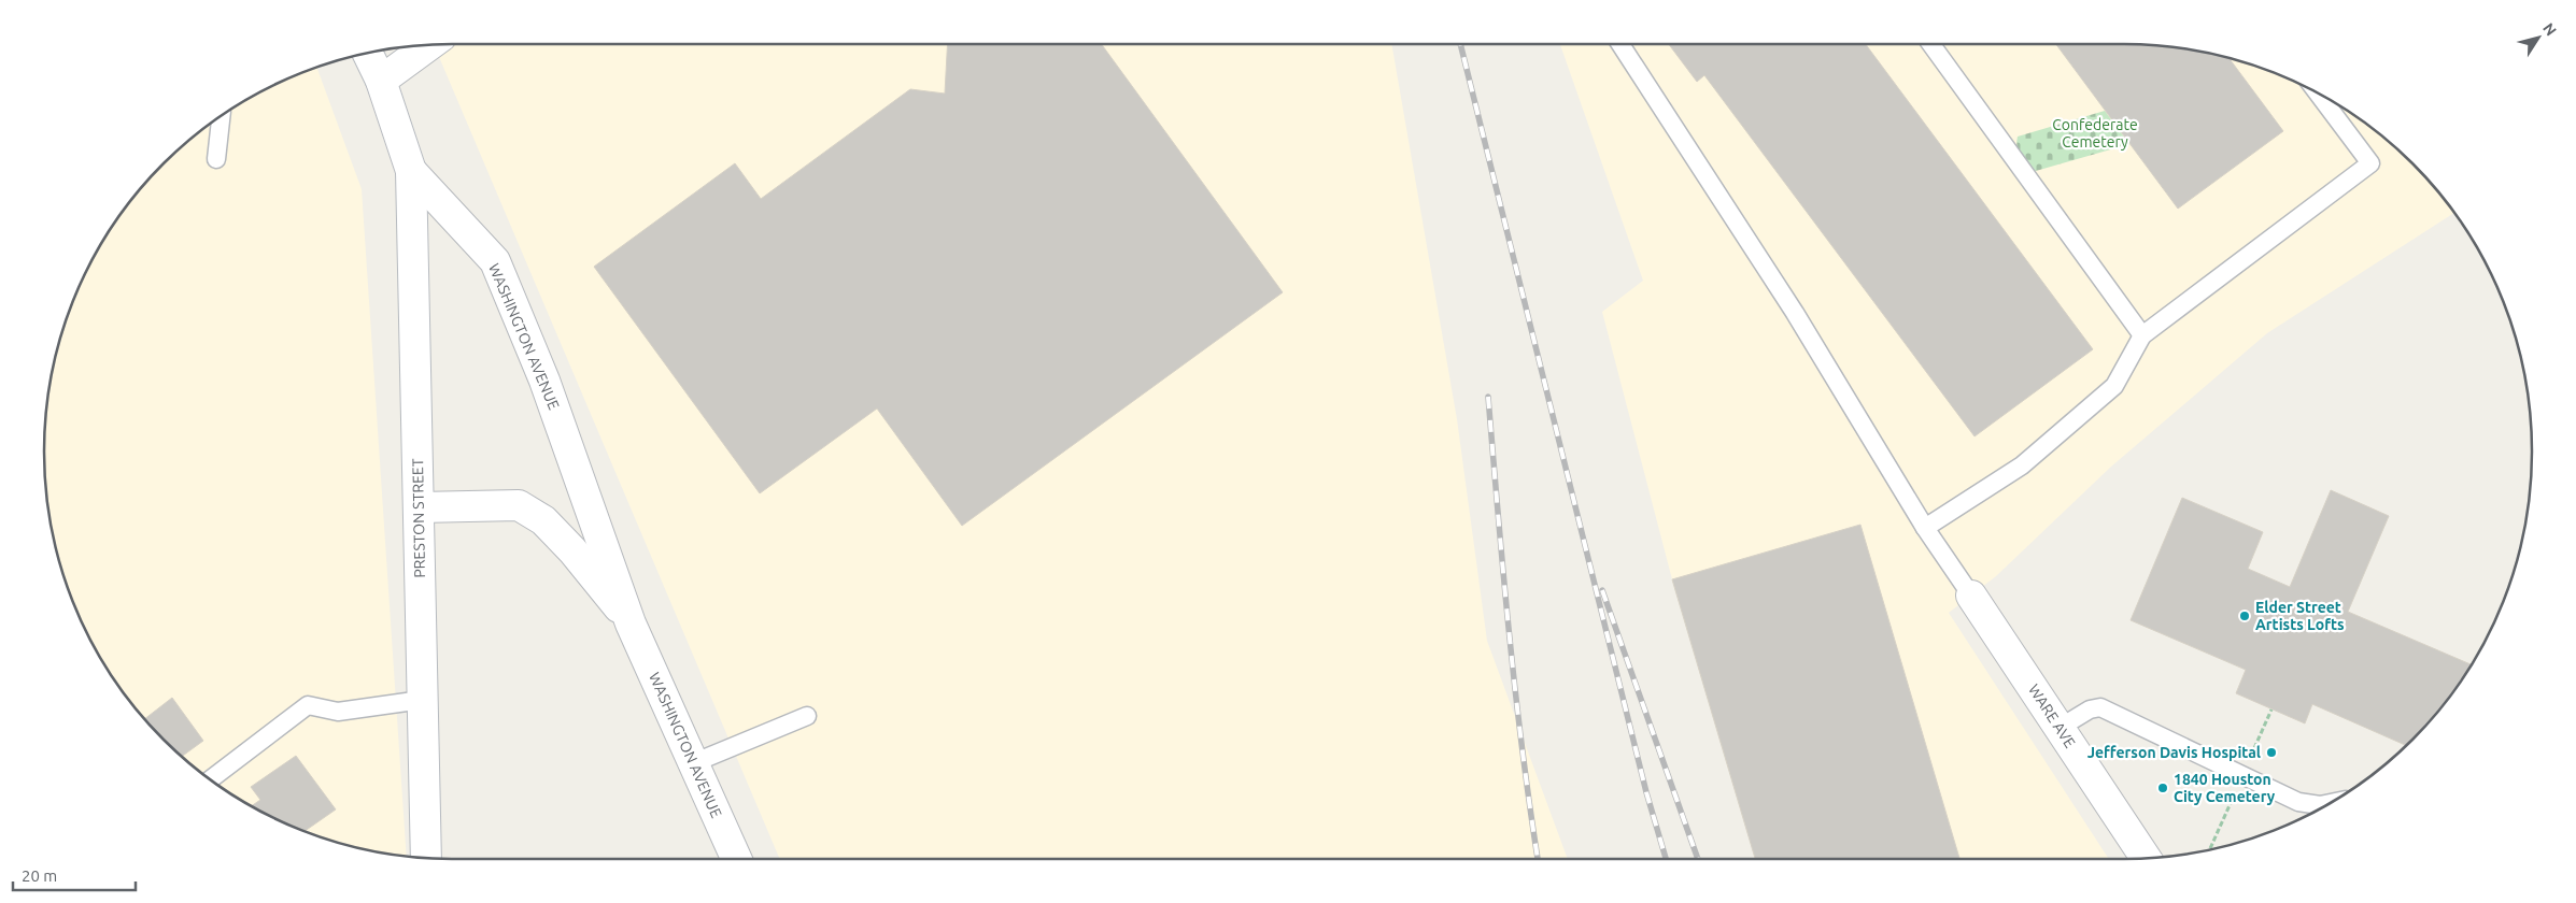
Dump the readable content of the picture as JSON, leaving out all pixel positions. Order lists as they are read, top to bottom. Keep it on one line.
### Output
{"streets":{"street":["WASHINGTON AVENUE","PRESTON STREET","WARE AVE"]},"crossings":[["WASHINGTON AVENUE","PRESTON STREET"]],"parks":["Confederate Cemetery"],"places":["Elder Street Artists Lofts","Jefferson Davis Hospital","1840 Houston City Cemetery"],"scale_bar":"20 m","north":"top right"}
